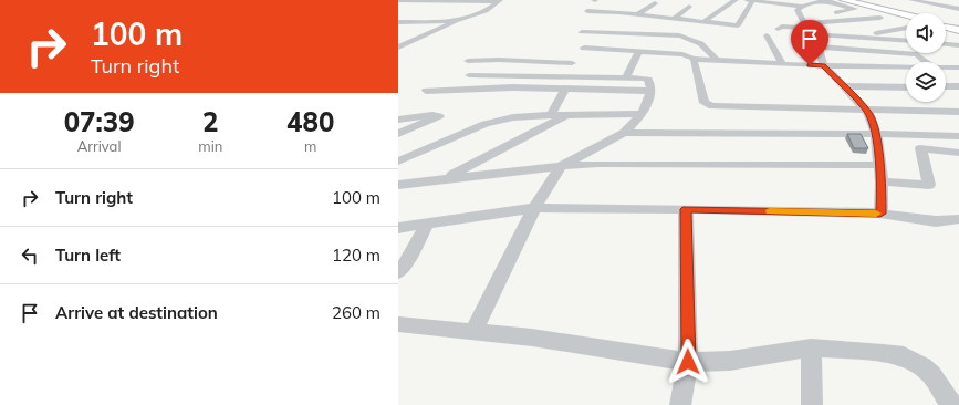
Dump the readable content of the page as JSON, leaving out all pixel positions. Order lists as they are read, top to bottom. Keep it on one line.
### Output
{"page":{"turn":["100 m","Turn right"],"eta":["07:39","Arrival","2","min","480","m"],"list":[{"name":"Turn right","value":"100 m"},{"name":"Turn left","value":"120 m"},{"name":"Arrive at destination","value":"260 m"}]}}
